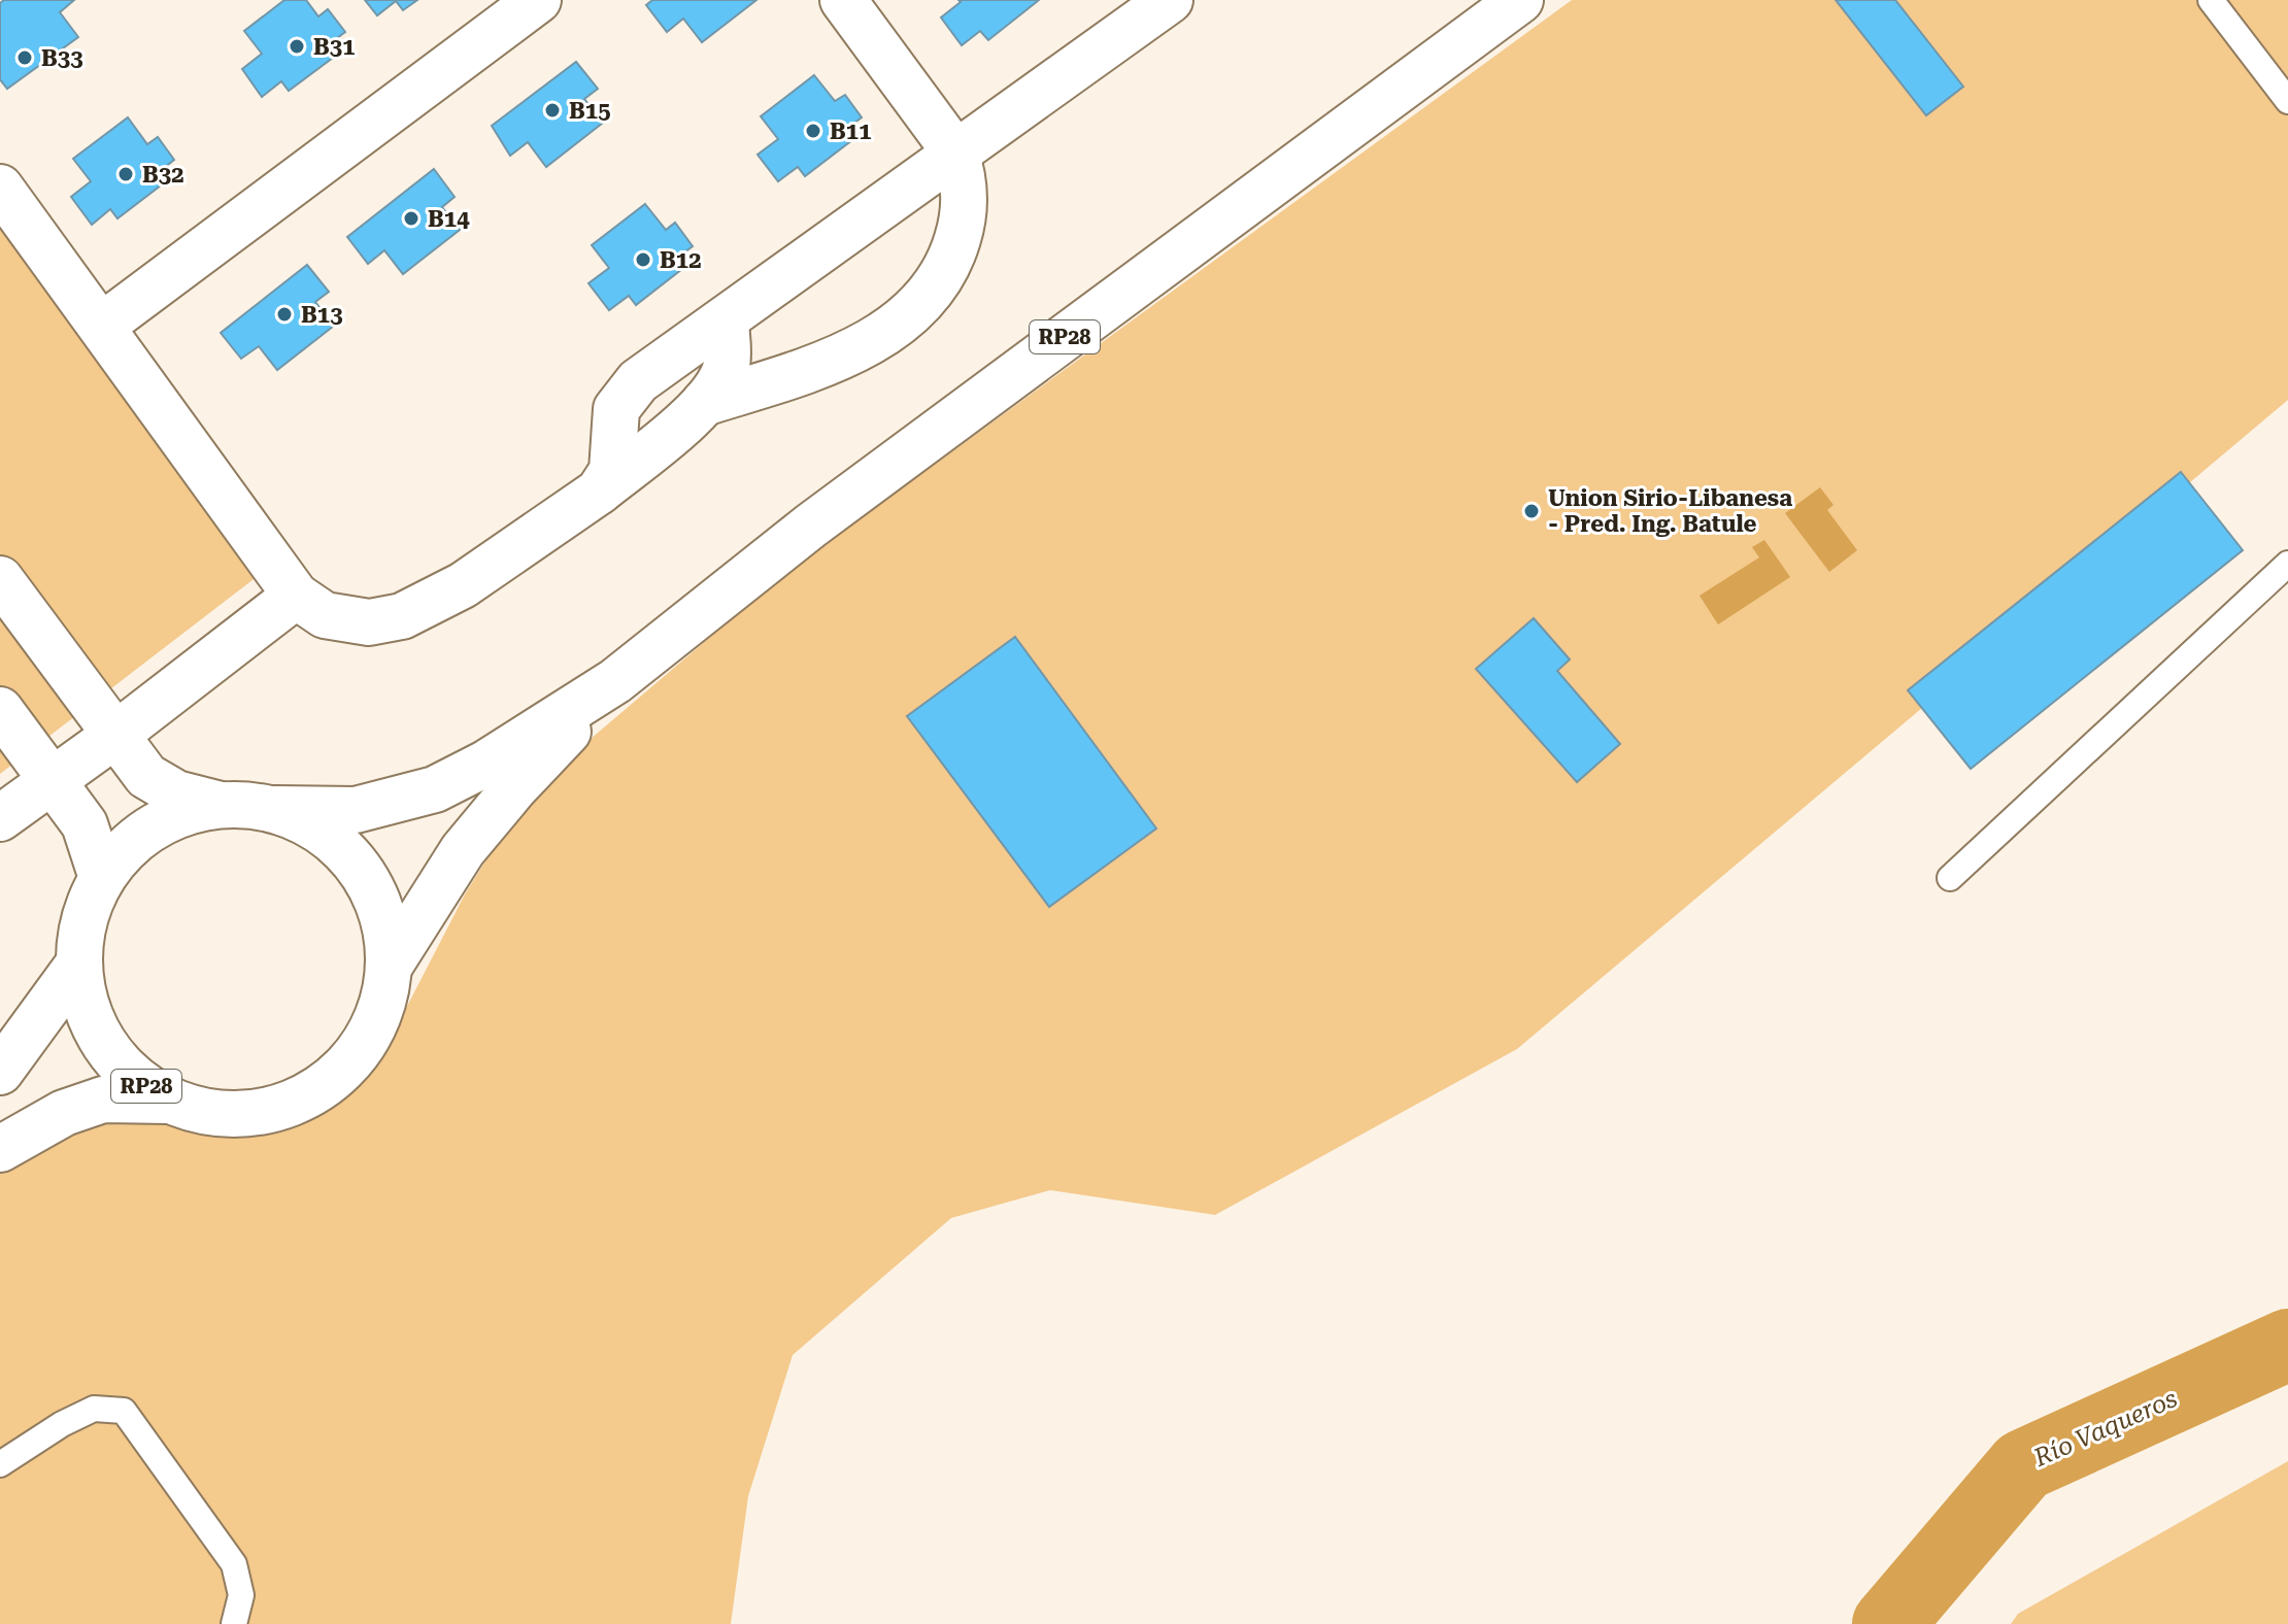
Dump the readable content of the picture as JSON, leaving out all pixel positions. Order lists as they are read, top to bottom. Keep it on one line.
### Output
{"streets":{"main road":["RP28"]},"water":["Río Vaqueros"],"places":["B31","B33","B15","B11","B32","B14","B12","B13","Union Sirio-Libanesa - Pred. Ing. Batule"]}
